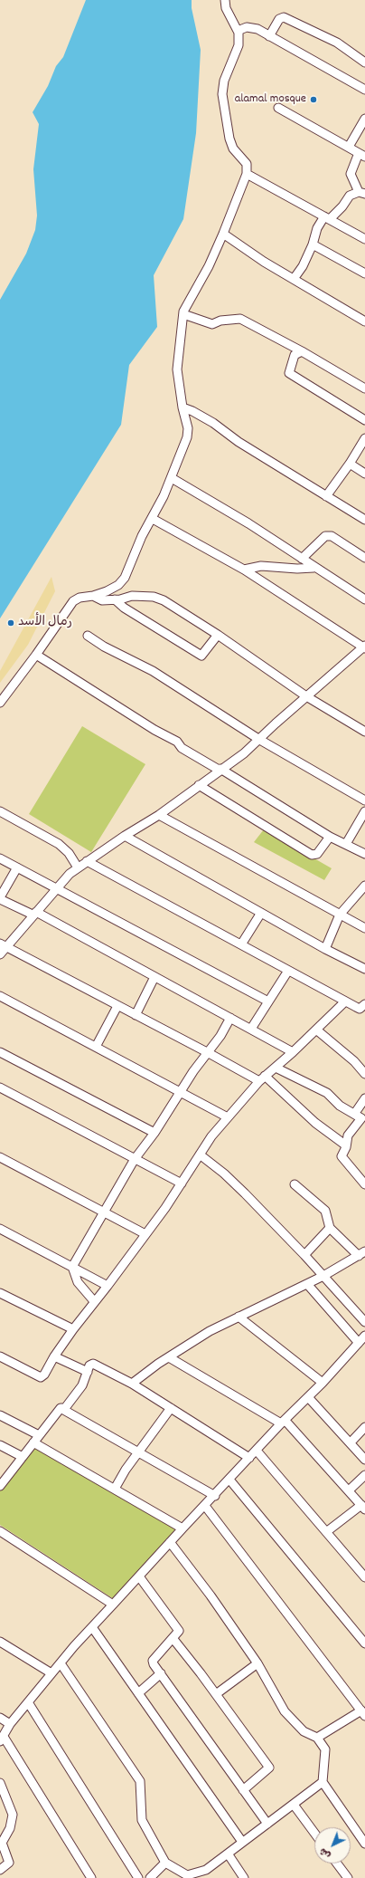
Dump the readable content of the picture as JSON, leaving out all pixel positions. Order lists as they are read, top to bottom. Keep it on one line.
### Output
{"places":["alamal mosque","رمال الأسد"],"north":"bottom left"}
